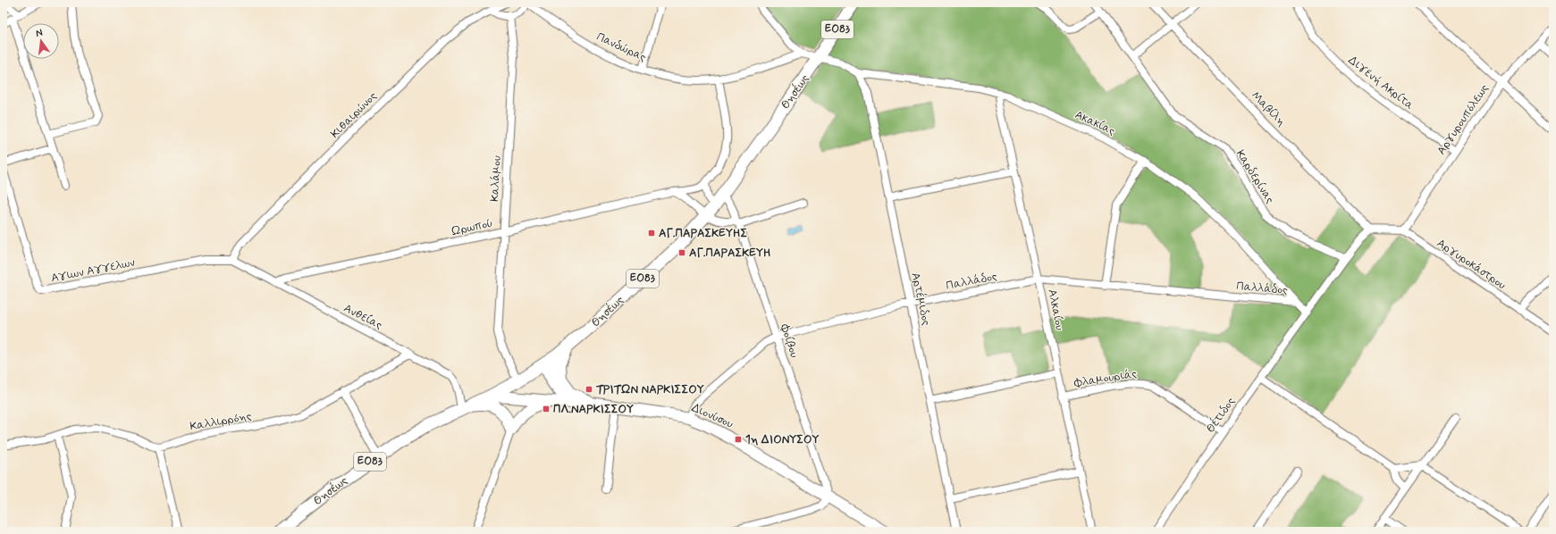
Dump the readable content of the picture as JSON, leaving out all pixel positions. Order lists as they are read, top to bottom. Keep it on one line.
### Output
{"streets":{"main road":["ΕΟ83","Θησέως","Διονύσου"],"street":["Πανδώρας","Διγενή Ακρίτα","Μαβίλη","Κιθαιρώνος","Αργυρουπόλεως","Ακακίας","Καρδερίνας","Καλάμου","Ωρωπού","Αργυροκάστρου","Αγιων Αγγελων","Παλλάδος","Αρτέμιδος","Αλκαίου","Ανθείας","Φοίβου","Φλαμουριάς","Θέτιδος","Καλλιρρόης"]},"crossings":[["Πανδώρας","Ακακίας"],["Διγενή Ακρίτα","Αργυρουπόλεως"],["Θησέως","Ακακίας"],["Θησέως","Καλάμου"],["Θησέως","Ανθείας"],["Θησέως","Φοίβου"],["Θησέως","Διονύσου"],["Κιθαιρώνος","Αγιων Αγγελων"],["Κιθαιρώνος","Ανθείας"],["Αργυρουπόλεως","Αργυροκάστρου"],["Ακακίας","Παλλάδος"],["Ακακίας","Αρτέμιδος"],["Ακακίας","Αλκαίου"],["Ακακίας","Θέτιδος"],["Καλάμου","Ωρωπού"],["Ωρωπού","Ανθείας"],["Αγιων Αγγελων","Ανθείας"],["Παλλάδος","Αρτέμιδος"],["Παλλάδος","Αλκαίου"],["Παλλάδος","Φοίβου"],["Παλλάδος","Διονύσου"],["Αλκαίου","Φλαμουριάς"],["Ανθείας","Καλλιρρόης"],["Φοίβου","Διονύσου"],["Φλαμουριάς","Θέτιδος"]],"places":{"transit":["ΑΓ.ΠΑΡΑΣΚΕΥΗΣ","ΑΓ.ΠΑΡΑΣΚΕΥΗ","ΤΡΙΤΩΝ ΝΑΡΚΙΣΣΟΥ","ΠΛ.ΝΑΡΚΙΣΣΟΥ","1η ΔΙΟΝΥΣΟΥ"]},"north":"top"}
